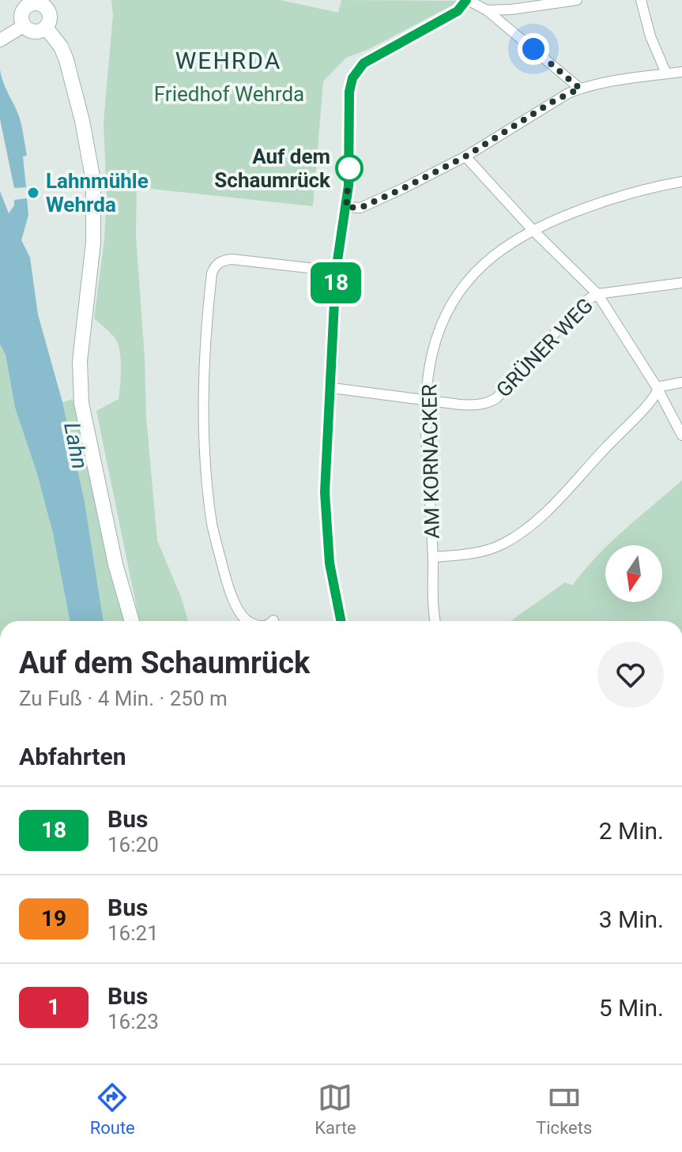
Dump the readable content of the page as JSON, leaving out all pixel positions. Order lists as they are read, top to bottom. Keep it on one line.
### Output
{"streets":{"street":["GRÜNER WEG","AM KORNACKER"]},"crossings":[["GRÜNER WEG","AM KORNACKER"]],"districts":["WEHRDA"],"water":["Lahn"],"parks":["Friedhof Wehrda"],"places":["Auf dem Schaumrück","Lahnmühle Wehrda"],"lines":["bus line 18"],"north":"bottom","page":{"on_map":"18","heading":[["Auf dem Schaumrück","Zu Fuß · 4 Min. · 250 m"],"Abfahrten"],"list":[{"mark":"18","name":"Bus","note":"16:20","value":"2 Min."},{"mark":"19","name":"Bus","note":"16:21","value":"3 Min."},{"mark":"1","name":"Bus","note":"16:23","value":"5 Min."}],"tabs":["Route","Karte","Tickets"]}}
